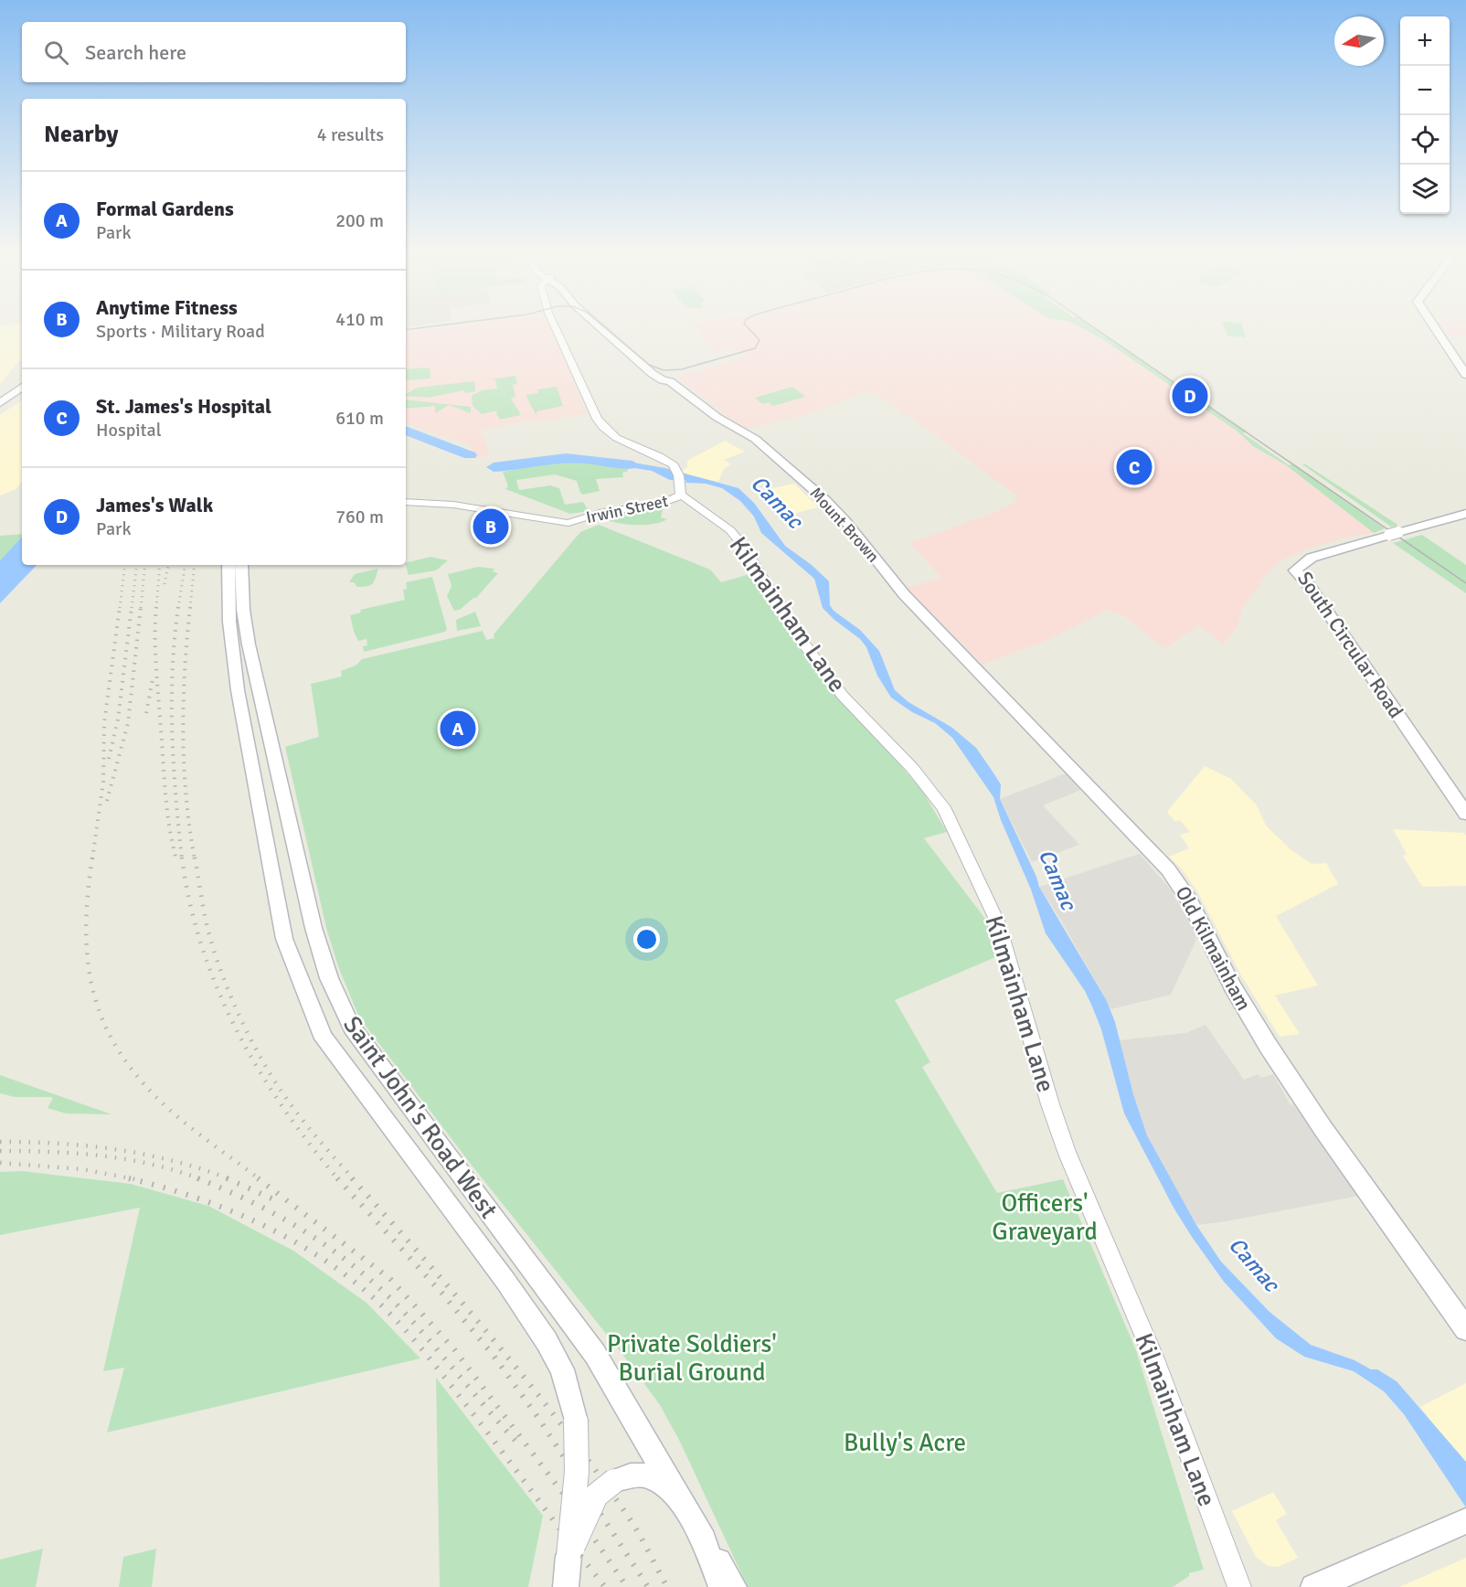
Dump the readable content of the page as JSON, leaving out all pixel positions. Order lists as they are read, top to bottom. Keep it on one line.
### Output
{"streets":{"main road":["Mount Brown","South Circular Road","Old Kilmainham","Saint John's Road West"],"street":["Irwin Street","Kilmainham Lane"]},"crossings":[["Irwin Street","Kilmainham Lane"],["Mount Brown","Old Kilmainham"]],"water":["Camac"],"parks":["Officers' Graveyard","Private Soldiers' Burial Ground","Bully's Acre"],"north":"left","page":{"map_buttons":["+","−"],"search":"Search here","heading":["Nearby","4 results"],"list":[{"mark":"A","name":"Formal Gardens","note":"Park","value":"200 m"},{"mark":"B","name":"Anytime Fitness","note":"Sports · Military Road","value":"410 m"},{"mark":"C","name":"St. James's Hospital","note":"Hospital","value":"610 m"},{"mark":"D","name":"James's Walk","note":"Park","value":"760 m"}],"pins":["D","C","B","A"]}}
